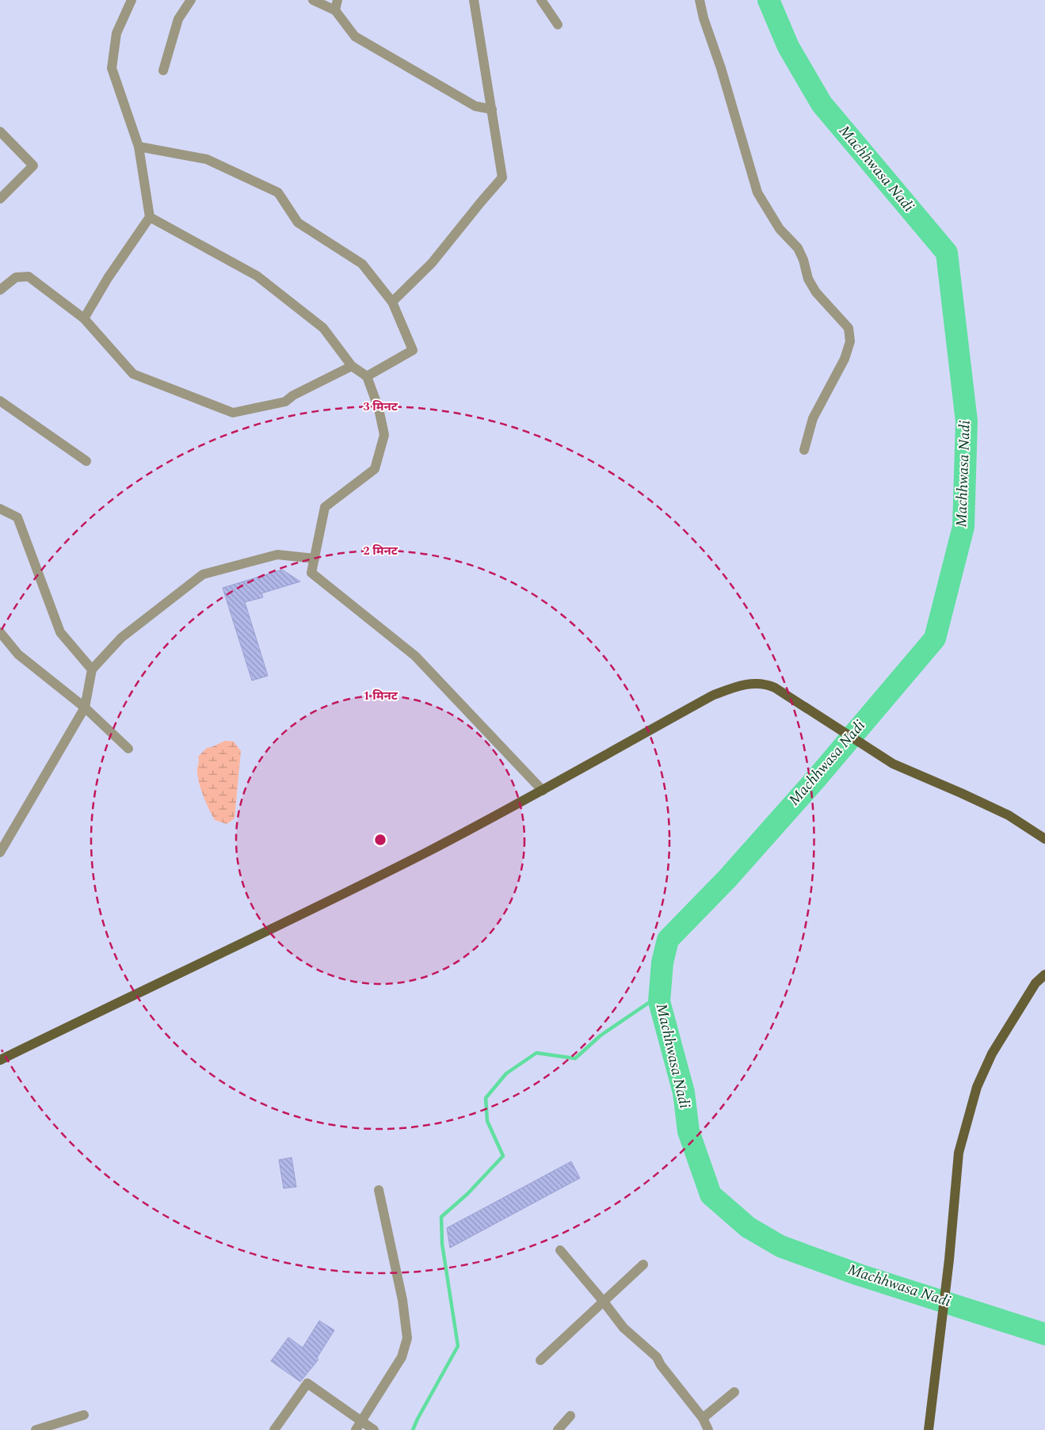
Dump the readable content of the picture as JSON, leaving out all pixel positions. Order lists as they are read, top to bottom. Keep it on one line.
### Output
{"water":["Machhwasa Nadi"],"rings":["3 मिनट","2 मिनट","1 मिनट"]}
